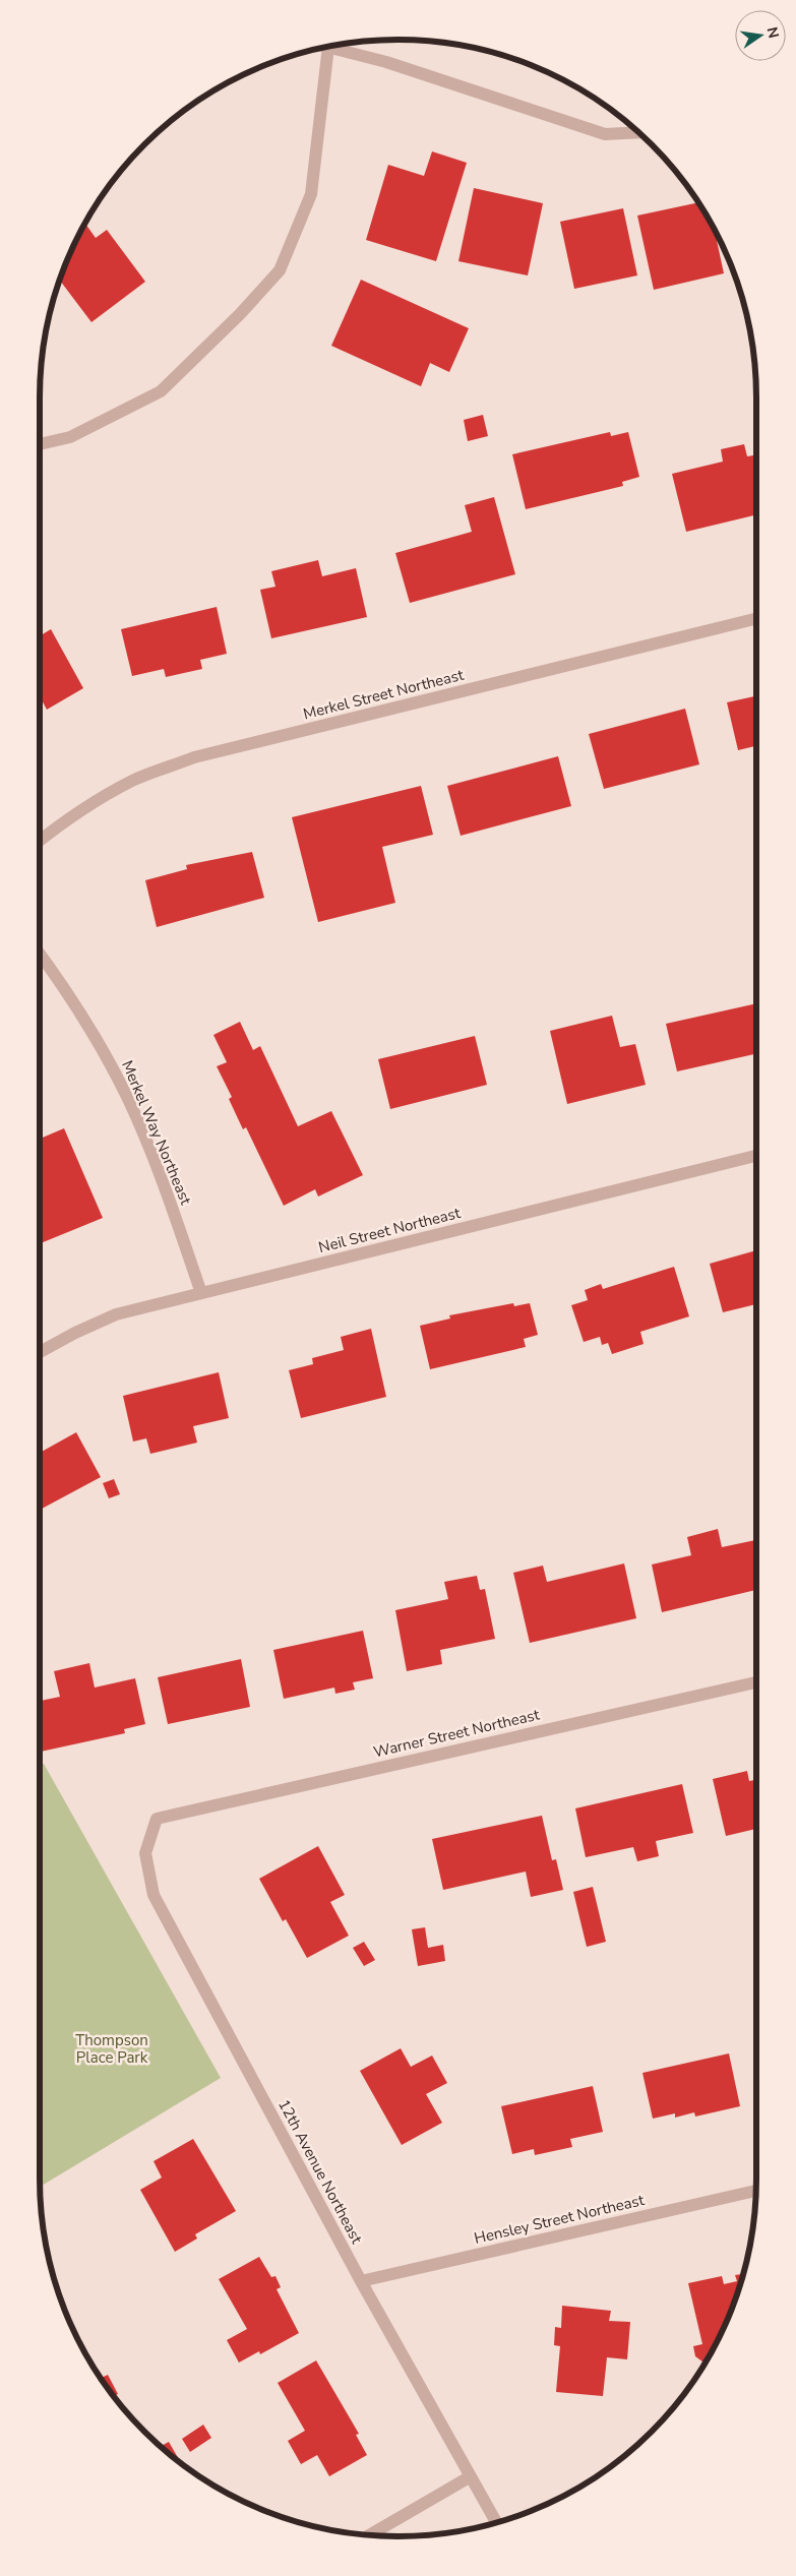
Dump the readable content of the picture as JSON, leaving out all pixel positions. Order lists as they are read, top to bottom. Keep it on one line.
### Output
{"streets":{"street":["Merkel Street Northeast","Merkel Way Northeast","Neil Street Northeast","Warner Street Northeast","12th Avenue Northeast","Hensley Street Northeast"]},"crossings":[["Merkel Way Northeast","Neil Street Northeast"],["Warner Street Northeast","12th Avenue Northeast"],["12th Avenue Northeast","Hensley Street Northeast"]],"parks":["Thompson Place Park"],"north":"right"}
